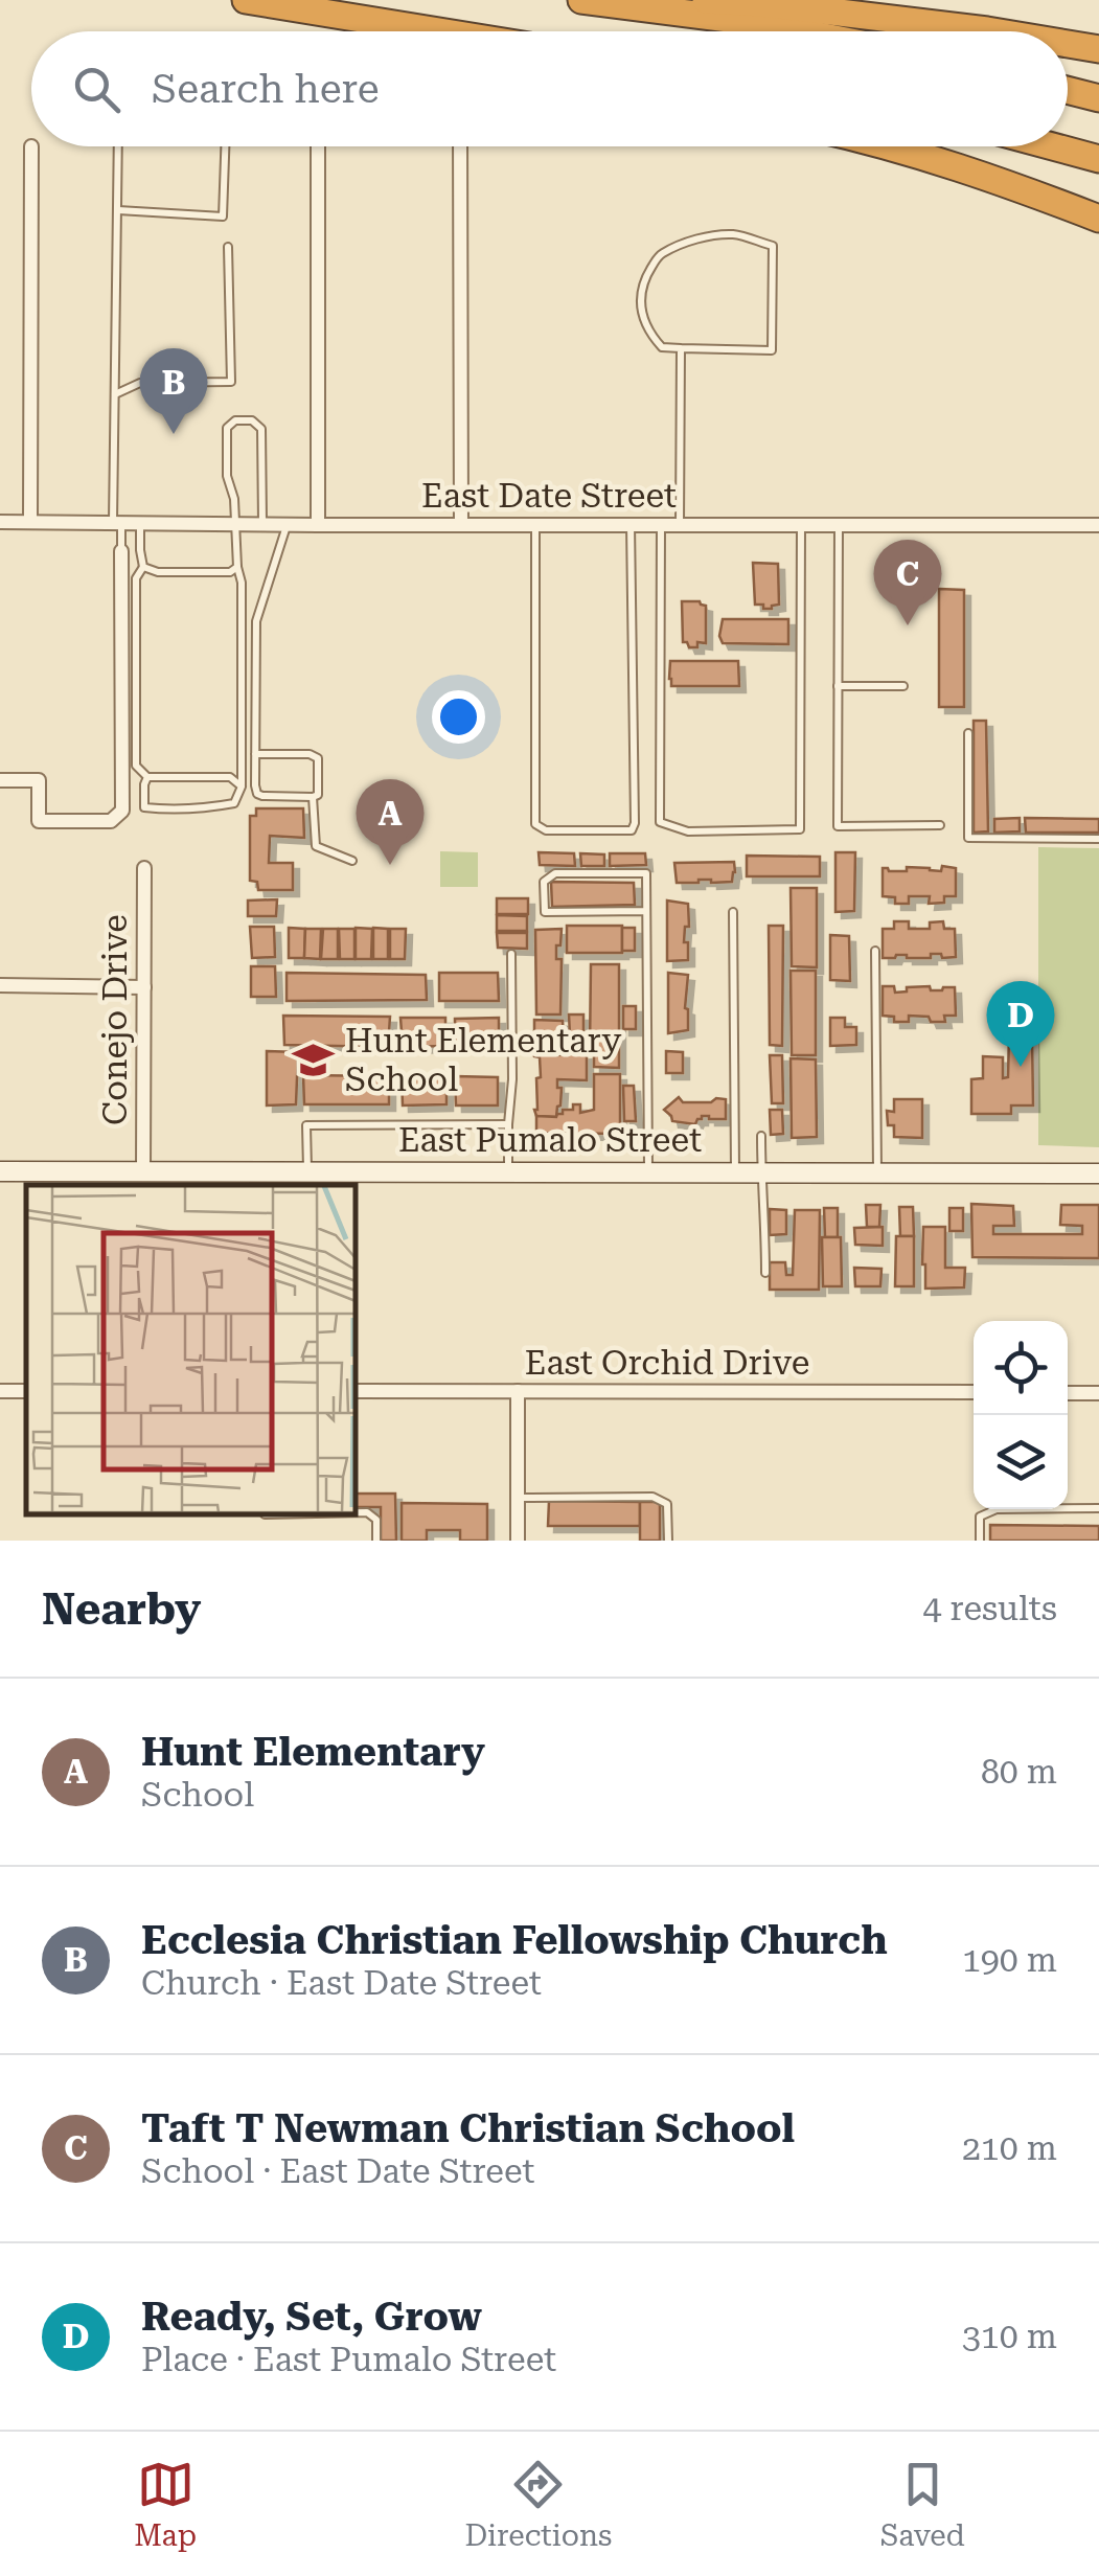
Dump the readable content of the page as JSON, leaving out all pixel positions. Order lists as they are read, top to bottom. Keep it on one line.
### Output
{"streets":{"street":["East Date Street","Conejo Drive","East Pumalo Street","East Orchid Drive"]},"crossings":[["Conejo Drive","East Pumalo Street"]],"places":{"school or university":["Hunt Elementary School"]},"page":{"search":"Search here","pins":["B","C","A","D"],"heading":["Nearby","4 results"],"list":[{"mark":"A","name":"Hunt Elementary","note":"School","value":"80 m"},{"mark":"B","name":"Ecclesia Christian Fellowship Church","note":"Church · East Date Street","value":"190 m"},{"mark":"C","name":"Taft T Newman Christian School","note":"School · East Date Street","value":"210 m"},{"mark":"D","name":"Ready, Set, Grow","note":"Place · East Pumalo Street","value":"310 m"}],"nav":["Map","Directions","Saved"]}}
